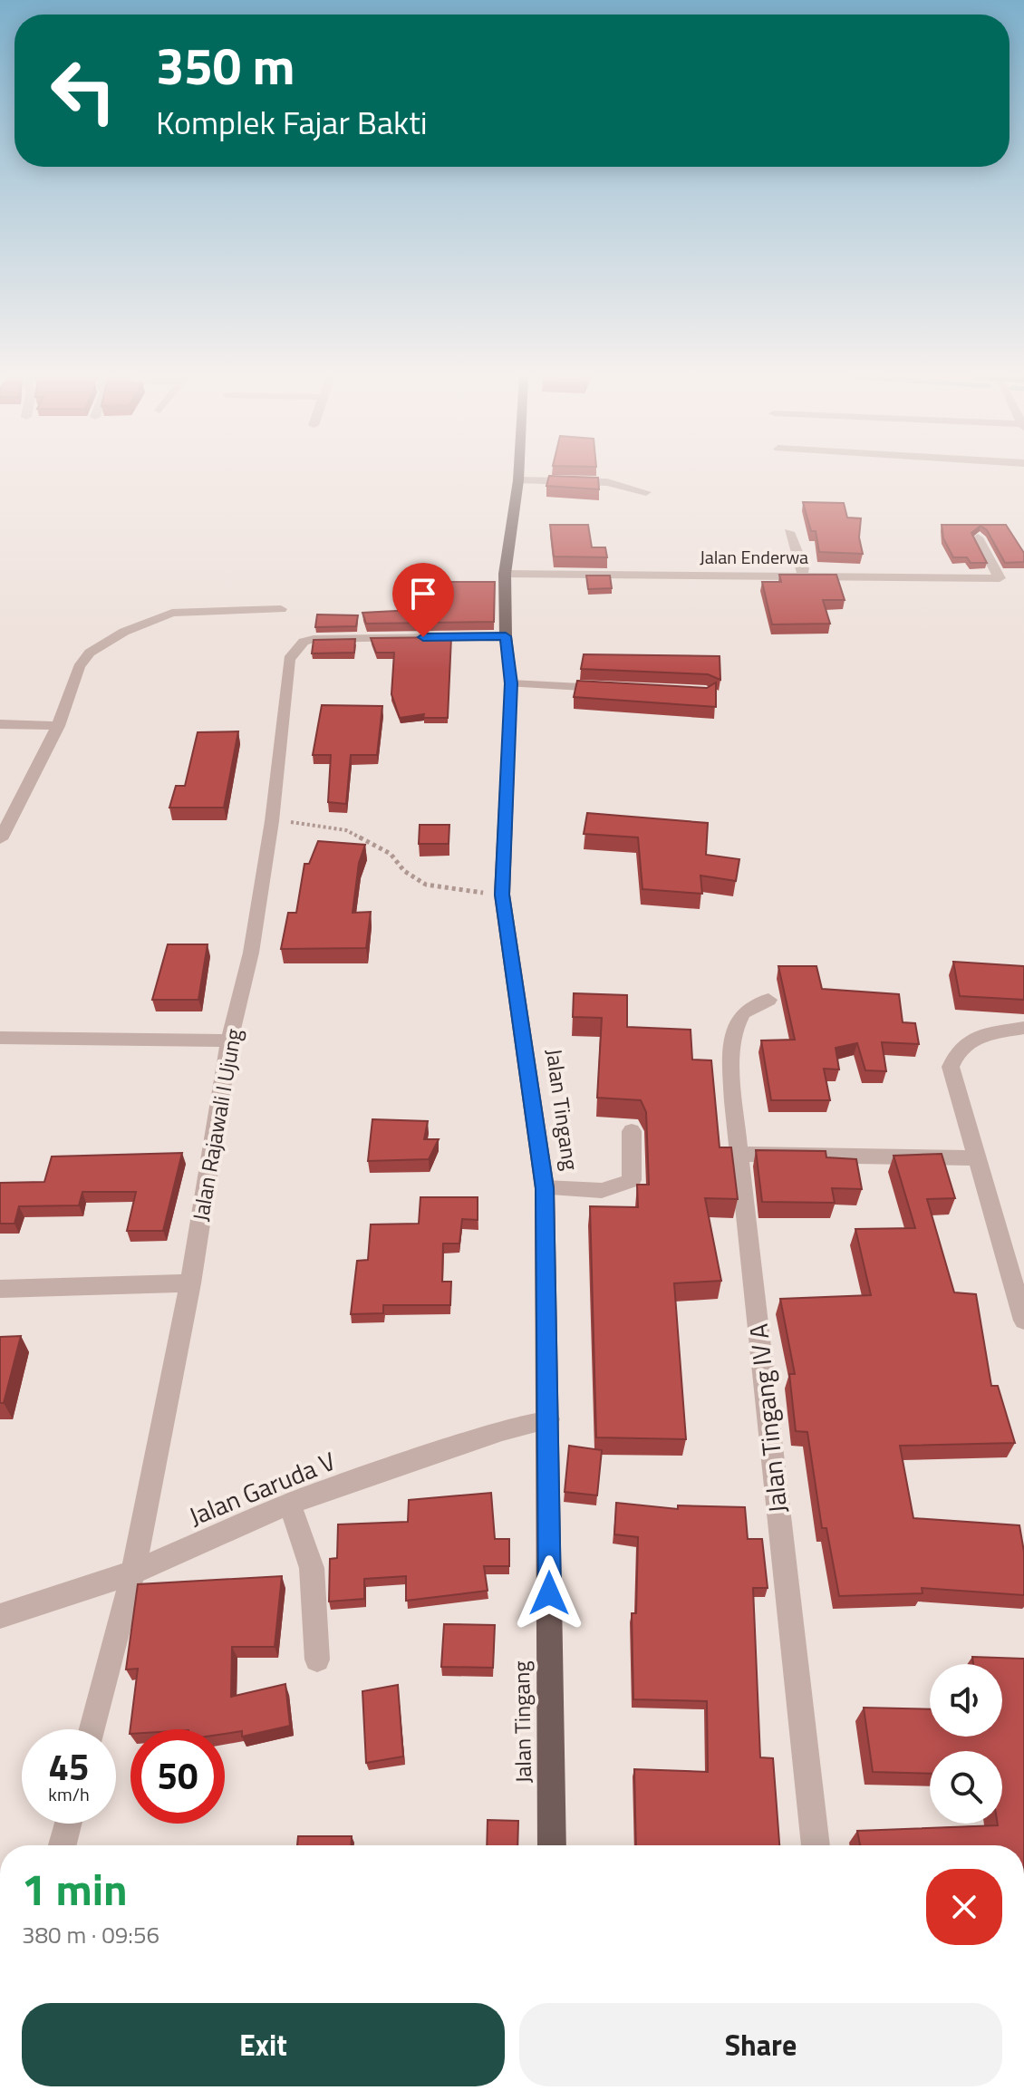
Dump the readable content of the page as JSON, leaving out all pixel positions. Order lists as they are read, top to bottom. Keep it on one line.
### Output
{"streets":{"main road":["Jalan Tingang"],"street":["Jalan Enderwa","Jalan Rajawali I Ujung","Jalan Tingang IV A","Jalan Garuda V"]},"crossings":[["Jalan Enderwa","Jalan Tingang"],["Jalan Tingang","Jalan Rajawali I Ujung"],["Jalan Tingang","Jalan Garuda V"],["Jalan Rajawali I Ujung","Jalan Garuda V"]],"page":{"turn":["350 m","Komplek Fajar Bakti"],"speed":"45 km/h","limit":"50","heading":["1 min","380 m · 09:56"],"buttons":["Exit","Share"]}}
